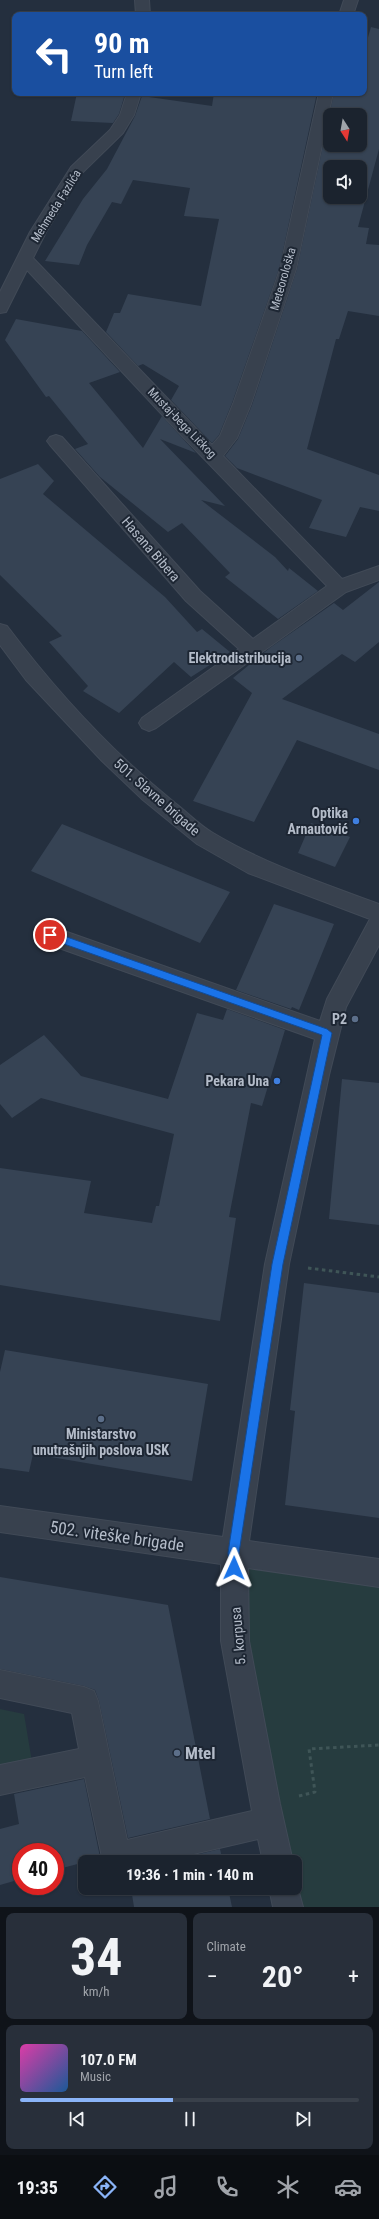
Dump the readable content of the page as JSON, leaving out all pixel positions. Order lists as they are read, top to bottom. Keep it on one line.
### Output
{"streets":{"street":["Mehmeda Fazlića","Meteorološka","Mustaj-bega Ličkog","Hasana Bibera","501. Slavne brigade","502. viteške brigade","5. korpusa"]},"crossings":[["Mehmeda Fazlića","Mustaj-bega Ličkog"],["Meteorološka","Mustaj-bega Ličkog"],["502. viteške brigade","5. korpusa"]],"places":["Elektrodistribucija","Optika Arnautović","P2","Pekara Una","Ministarstvo unutrašnjih poslova USK","Mtel"],"north":"bottom","page":{"turn":["90 m","Turn left"],"limit":"40","trip":"19:36 · 1 min · 140 m","tile":[["34","km/h"],"Climate"],"heat":["−","20°","+"],"song":["107.0 FM","Music"],"tabs":"19:35"}}
